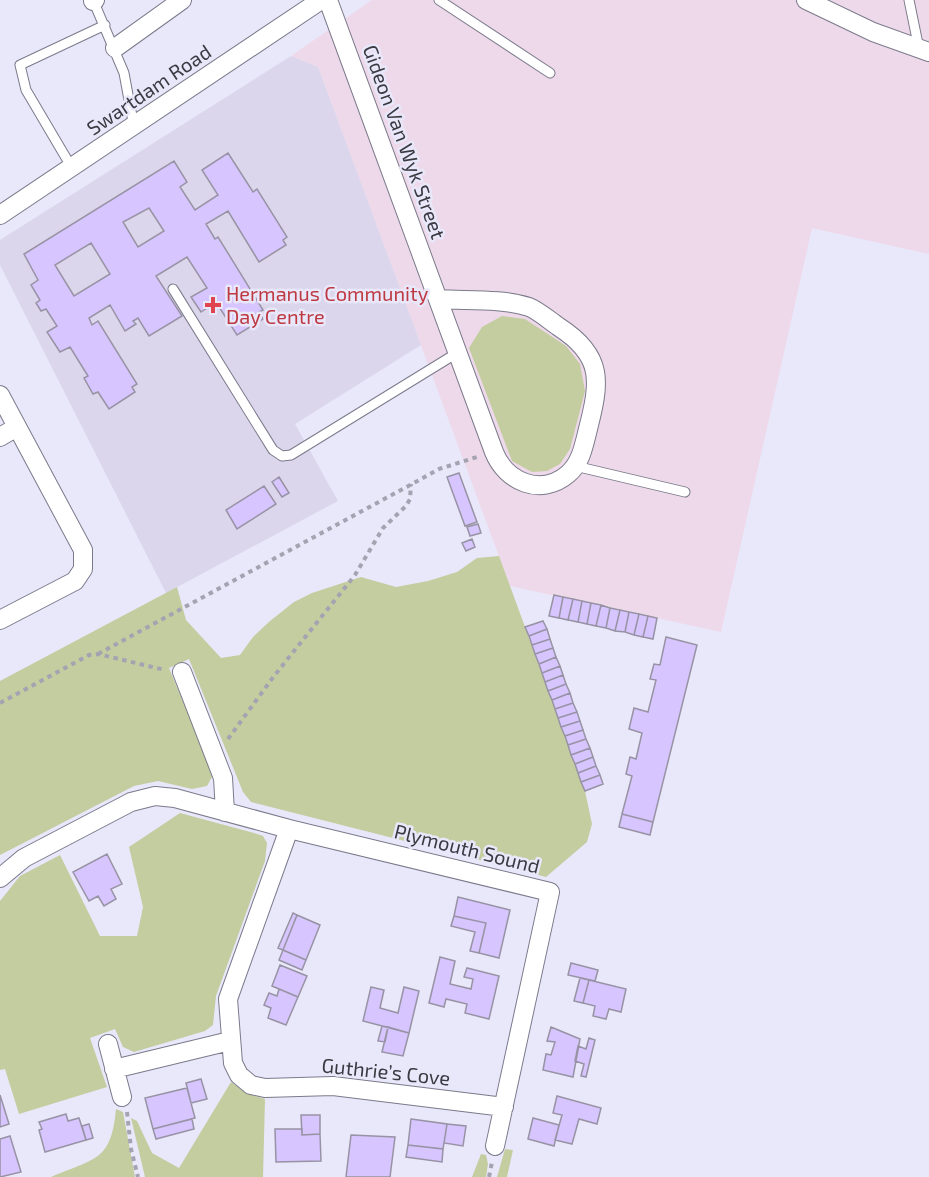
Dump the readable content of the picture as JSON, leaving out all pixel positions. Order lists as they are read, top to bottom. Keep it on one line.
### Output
{"streets":{"street":["Swartdam Road","Gideon Van Wyk Street","Plymouth Sound","Guthrie’s Cove"]},"crossings":[["Plymouth Sound","Guthrie’s Cove"]],"places":{"health":["Hermanus Community Day Centre"]}}
